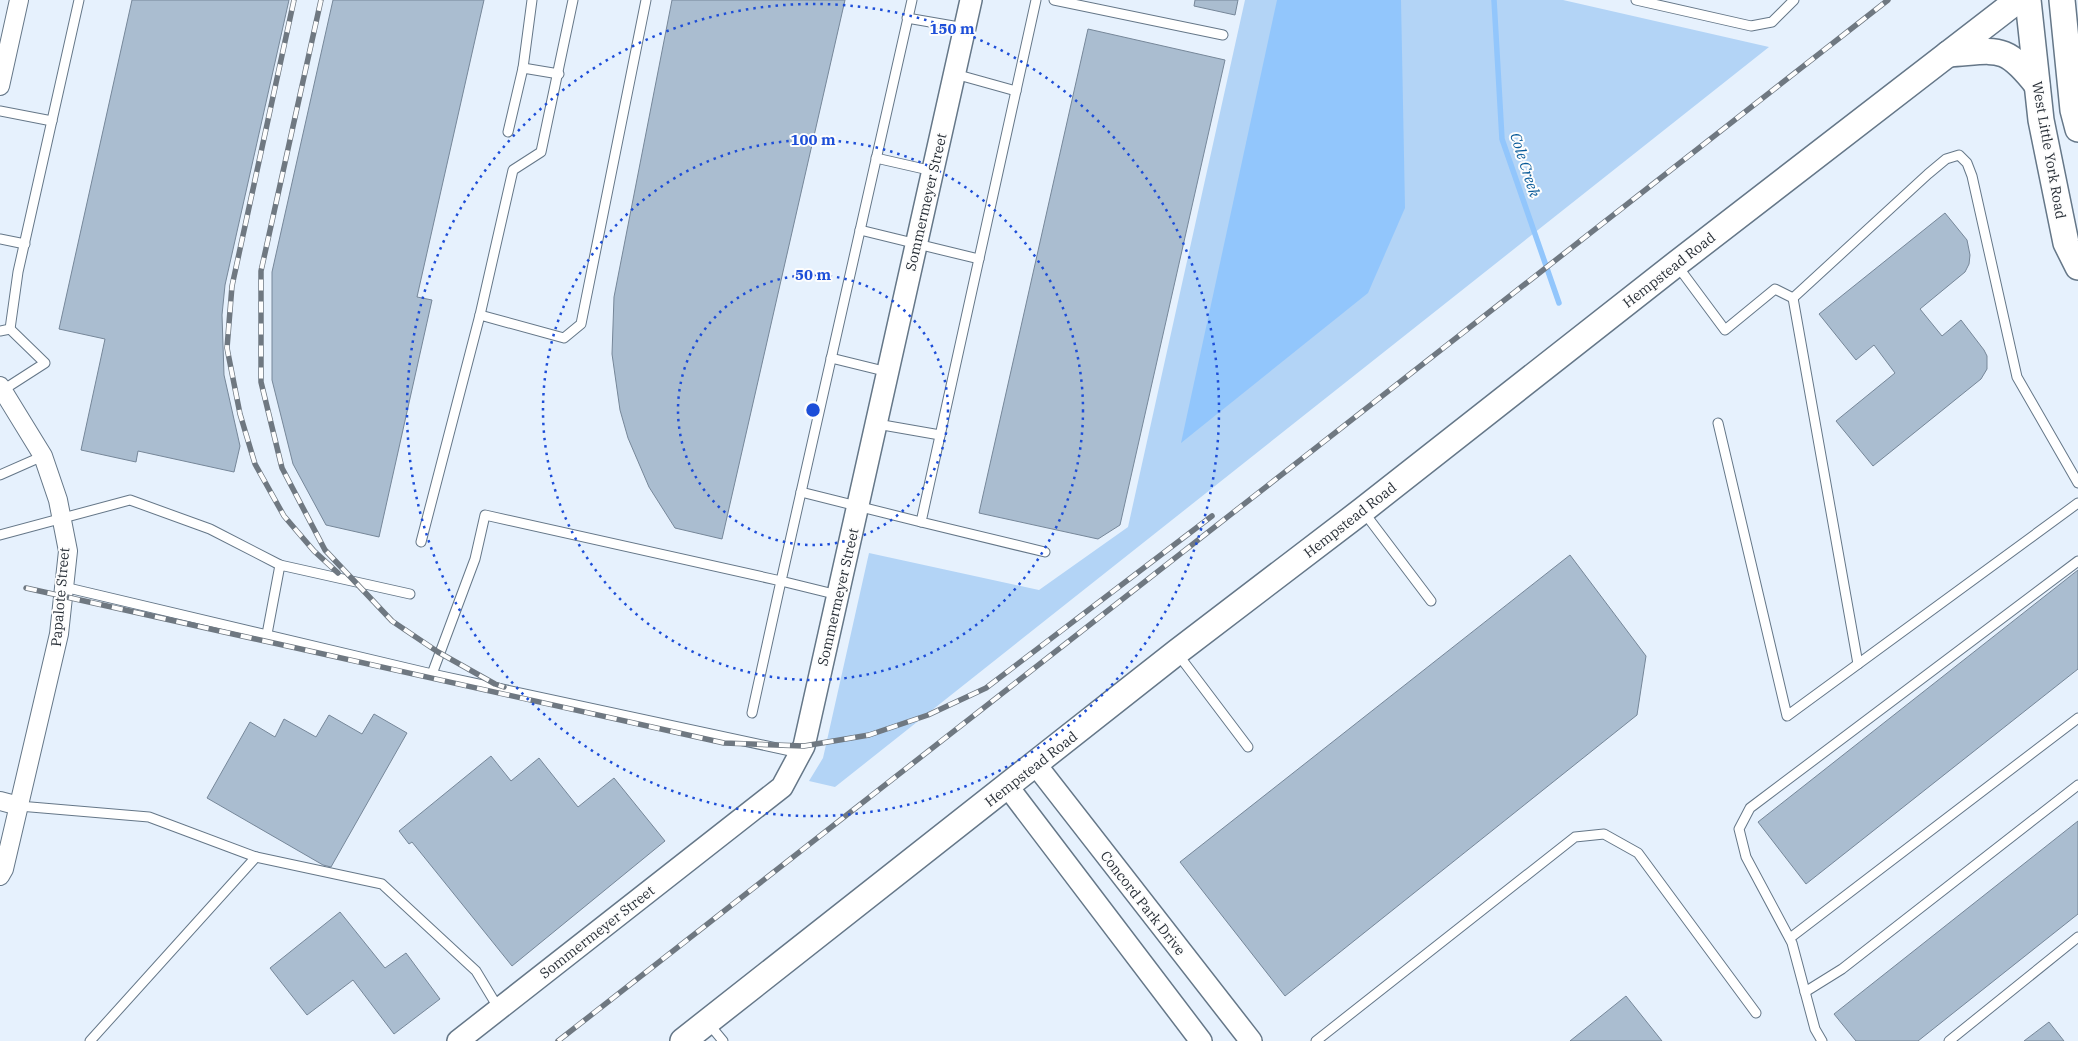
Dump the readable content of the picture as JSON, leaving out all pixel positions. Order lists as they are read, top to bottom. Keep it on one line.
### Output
{"streets":{"main road":["West Little York Road","Hempstead Road"],"street":["Sommermeyer Street","Papalote Street","Concord Park Drive"]},"crossings":[["Hempstead Road","Concord Park Drive"]],"water":["Cole Creek"],"rings":["150 m","100 m","50 m"]}
